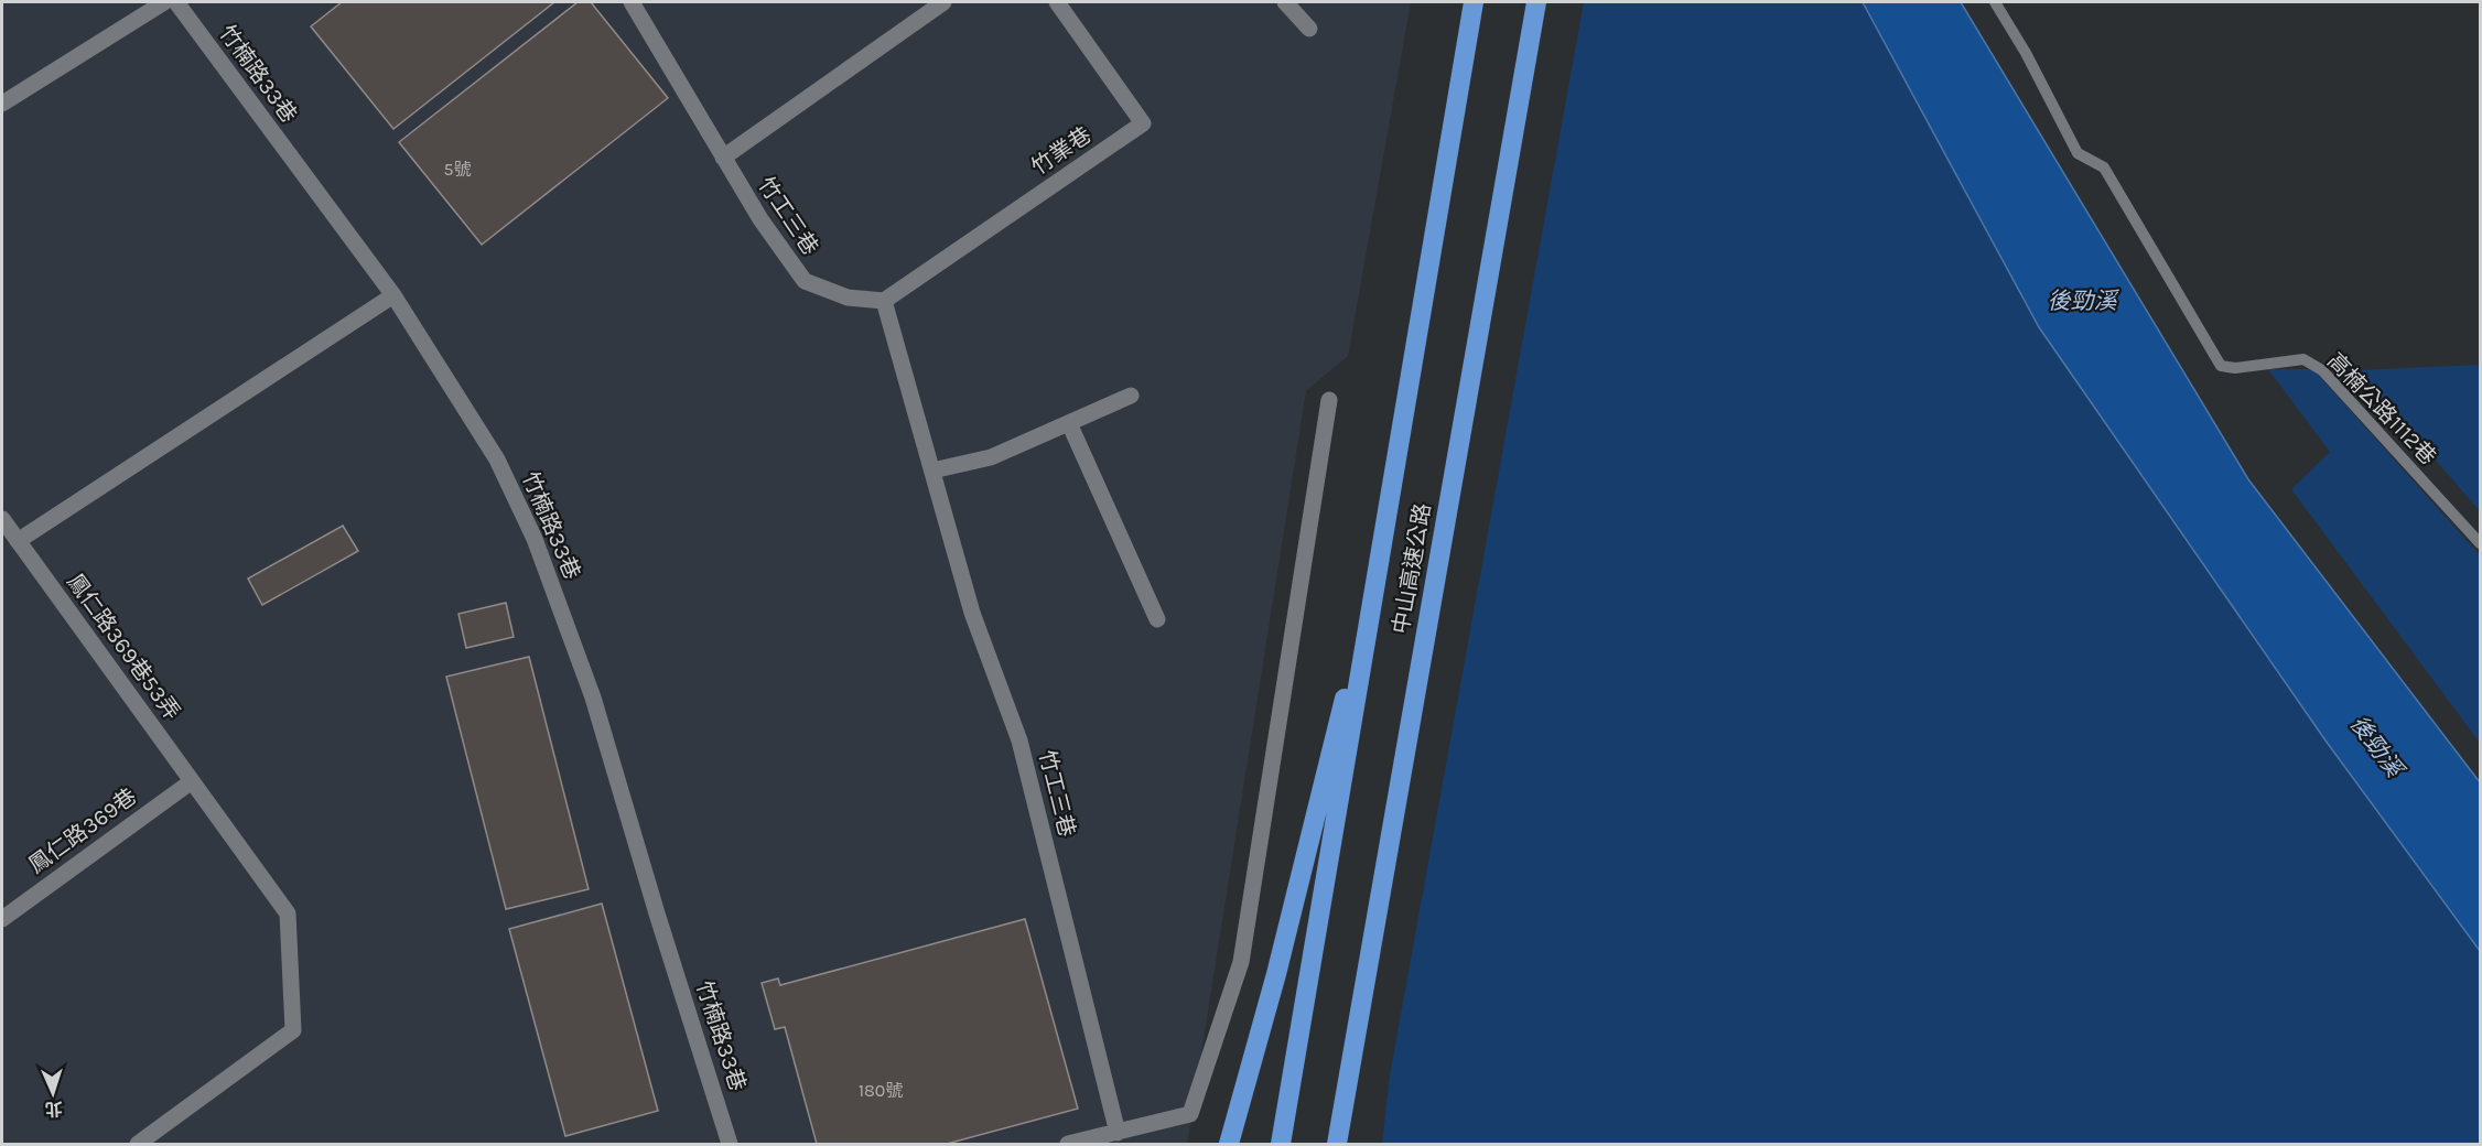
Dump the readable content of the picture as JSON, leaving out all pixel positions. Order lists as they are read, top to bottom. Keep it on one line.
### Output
{"streets":{"highway":["中山高速公路"],"street":["竹楠路33巷","竹業巷","竹工三巷","鳳仁路369巷53弄","鳳仁路369巷"],"lane":["高楠公路1112巷"]},"crossings":[["竹業巷","竹工三巷"],["鳳仁路369巷53弄","鳳仁路369巷"]],"water":["後勁溪"],"house_numbers":["5號","180號"],"north":"bottom"}
